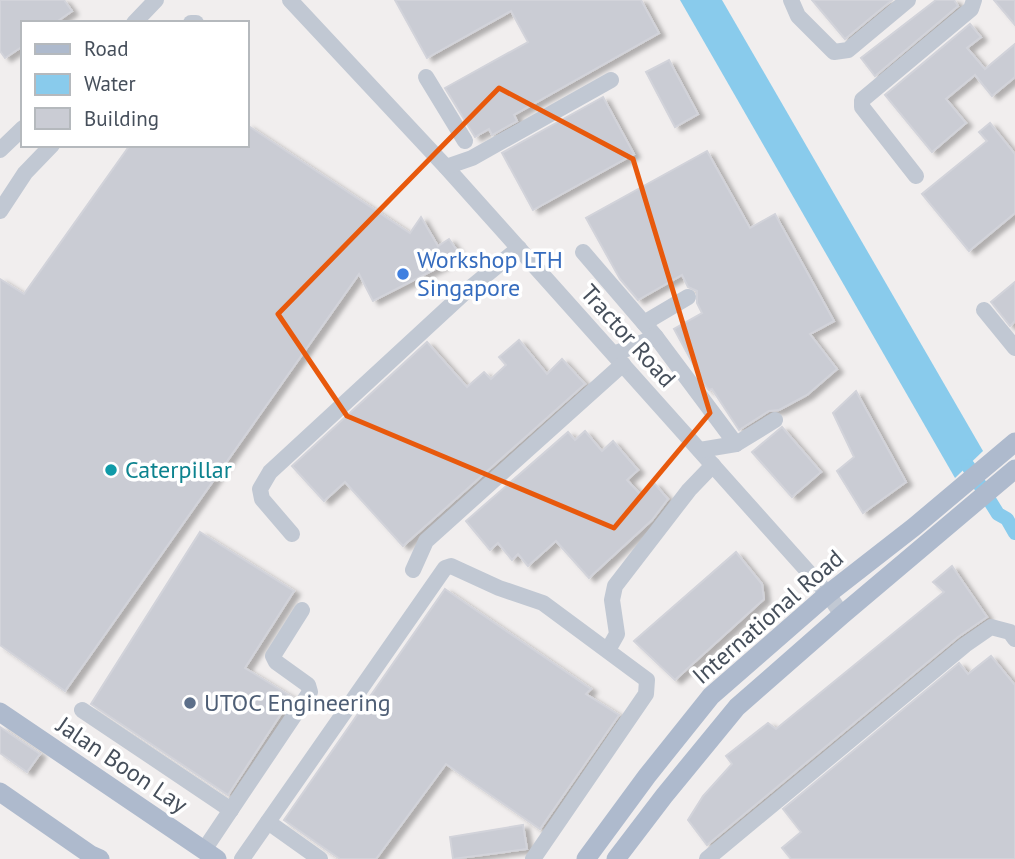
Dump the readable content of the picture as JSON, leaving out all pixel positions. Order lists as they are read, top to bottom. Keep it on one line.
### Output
{"streets":{"main road":["International Road","Jalan Boon Lay"],"street":["Tractor Road"]},"crossings":[["Tractor Road","International Road"]],"places":["Workshop LTH Singapore","Caterpillar","UTOC Engineering"],"legend":["Road","Water","Building"]}
